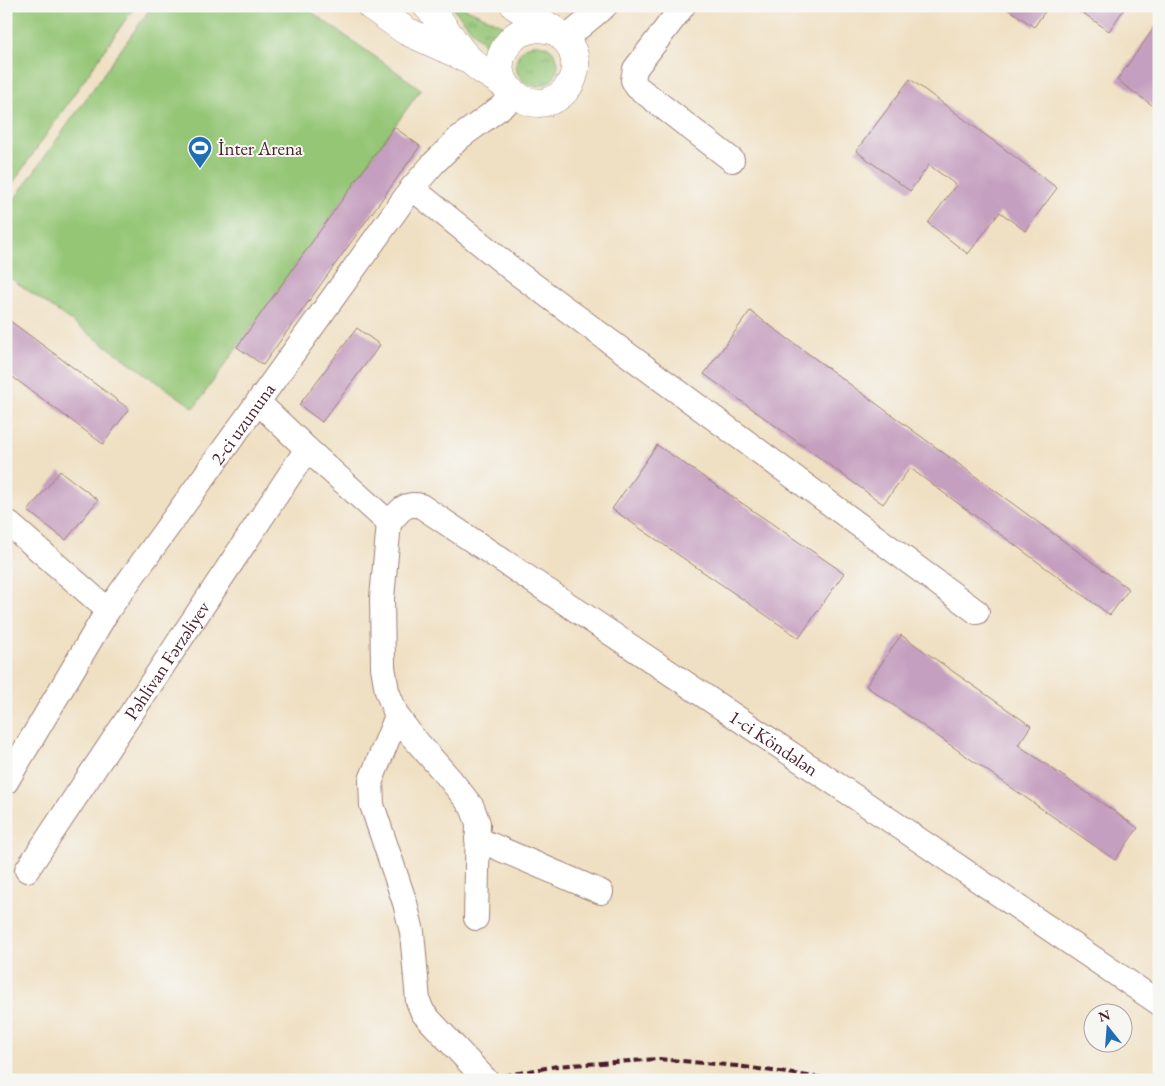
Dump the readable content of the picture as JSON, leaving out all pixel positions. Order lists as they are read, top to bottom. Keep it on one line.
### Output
{"streets":{"street":["2-ci uzununa","Pəhlivan Fərzəliyev","1-ci Köndələn"]},"places":{"sports":["İnter Arena"]},"north":"top"}
